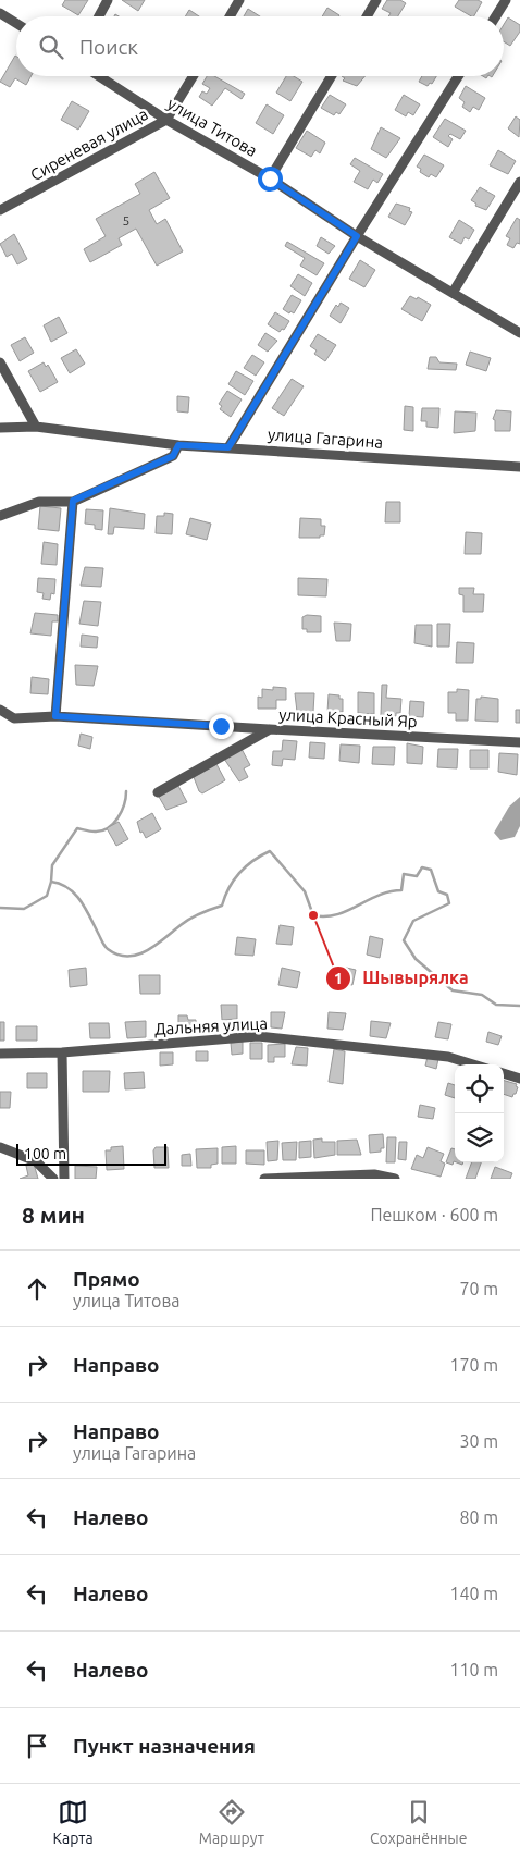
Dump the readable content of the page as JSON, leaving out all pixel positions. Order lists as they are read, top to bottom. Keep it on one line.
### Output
{"streets":{"street":["улица Титова","Сиреневая улица","улица Гагарина","улица Красный Яр","Дальняя улица"]},"crossings":[["улица Титова","Сиреневая улица"]],"places":["Шывырялка"],"house_numbers":["5"],"scale_bar":"100 m","page":{"search":"Поиск","scale":"100 m","heading":["8 мин","Пешком · 600 m"],"list":[["Прямо","улица Титова","70 m"],["Направо","170 m"],["Направо","улица Гагарина","30 m"],["Налево","80 m"],["Налево","140 m"],["Налево","110 m"],"Пункт назначения"],"nav":["Карта","Маршрут","Сохранённые"]}}
